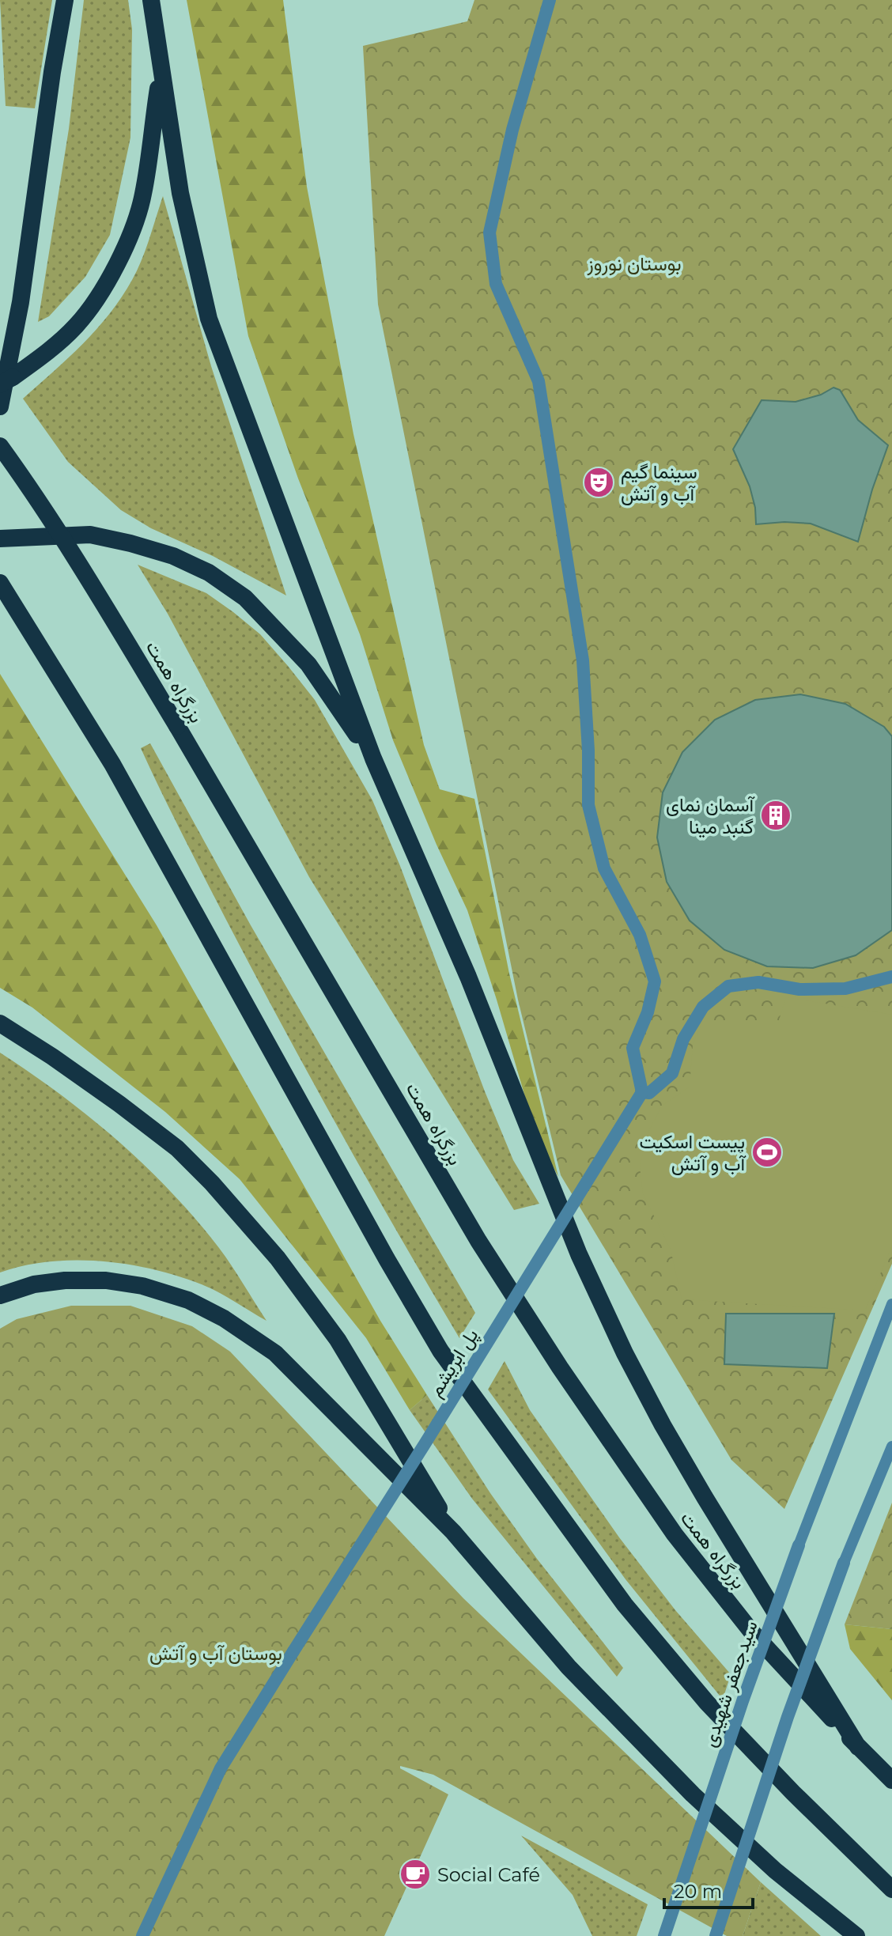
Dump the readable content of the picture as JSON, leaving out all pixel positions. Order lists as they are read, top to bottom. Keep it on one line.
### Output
{"streets":{"highway":["بزرگراه همت"],"street":["پل ابریشم","سیدجعفر شهیدی"]},"parks":["بوستان نوروز","بوستان آب و آتش"],"places":{"theatre":["سینما گیم آب و آتش"],"building":["آسمان نمای گنبد مینا"],"sports":["پیست اسکیت آب و آتش"],"cafe":["Social Café"]},"scale_bar":"20 m"}
